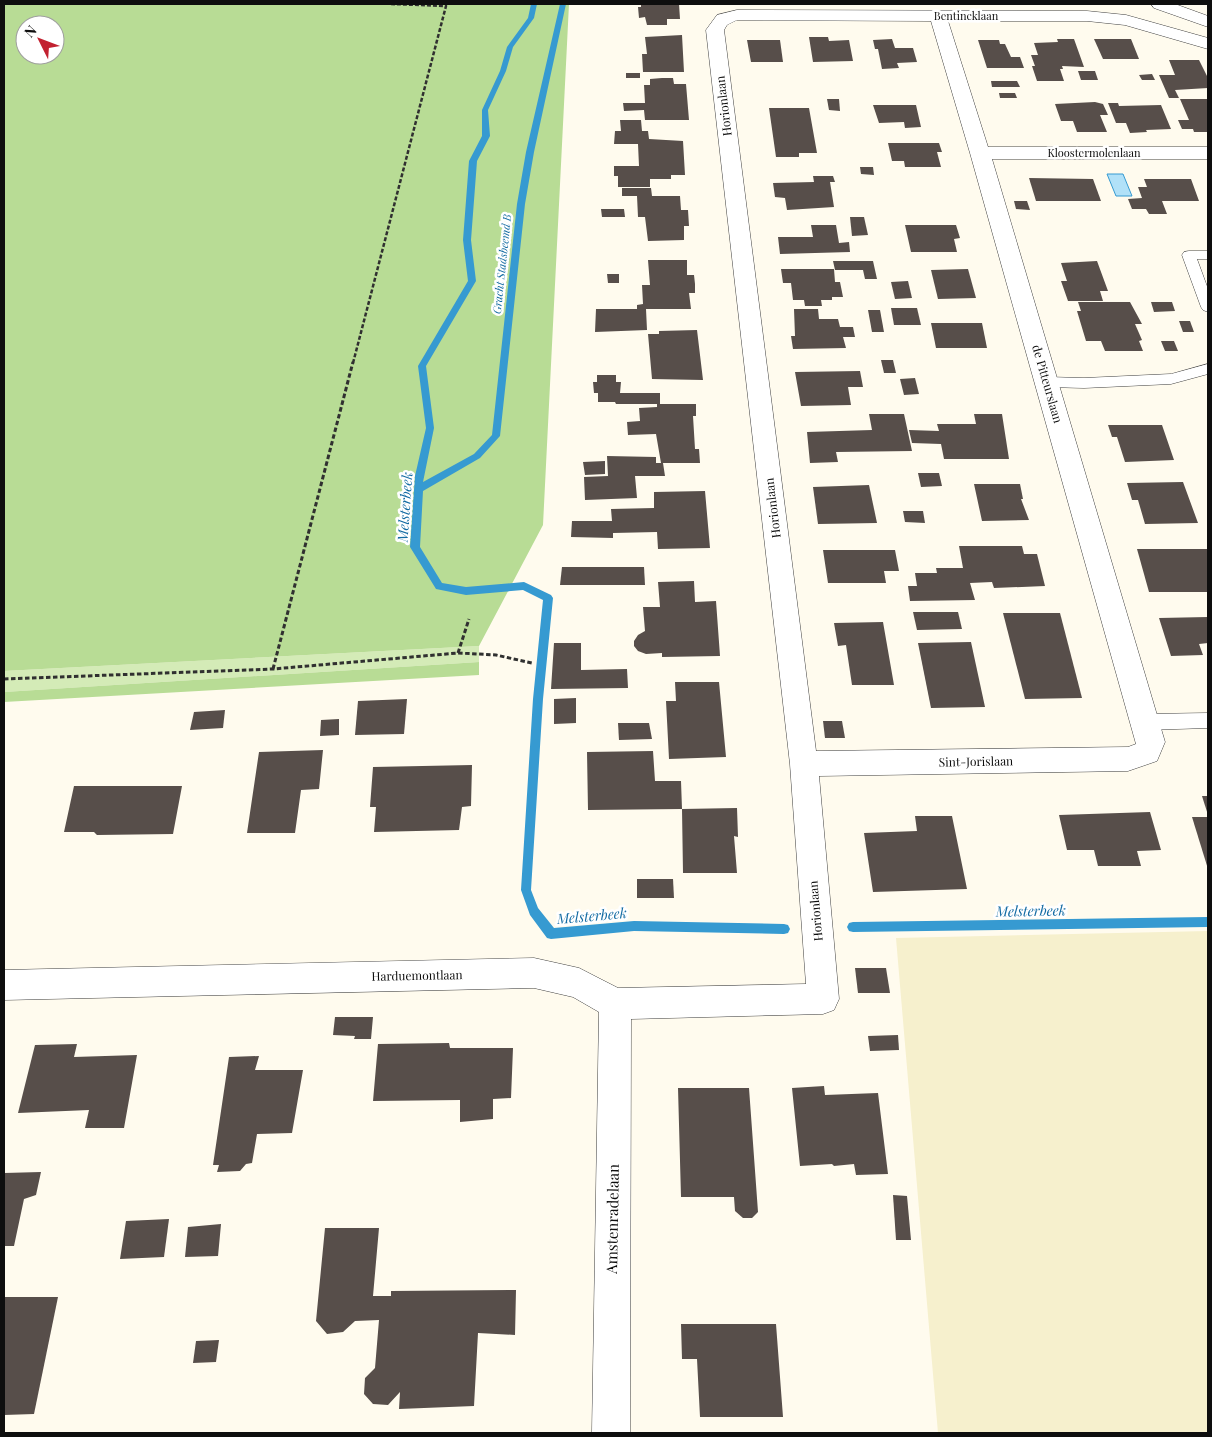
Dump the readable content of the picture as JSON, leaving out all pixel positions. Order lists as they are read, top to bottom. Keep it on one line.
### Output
{"streets":{"street":["Bentincklaan","Horionlaan","Kloostermolenlaan","de Pitteurslaan","Sint-Jorislaan","Harduemontlaan","Amstenradelaan"]},"crossings":[["Bentincklaan","Horionlaan"],["Bentincklaan","de Pitteurslaan"],["Horionlaan","Sint-Jorislaan"],["Horionlaan","Harduemontlaan"],["Horionlaan","Amstenradelaan"],["Kloostermolenlaan","de Pitteurslaan"],["de Pitteurslaan","Sint-Jorislaan"],["Harduemontlaan","Amstenradelaan"]],"water":["Gracht Stadsbeemd B","Melsterbeek"],"north":"top left"}
